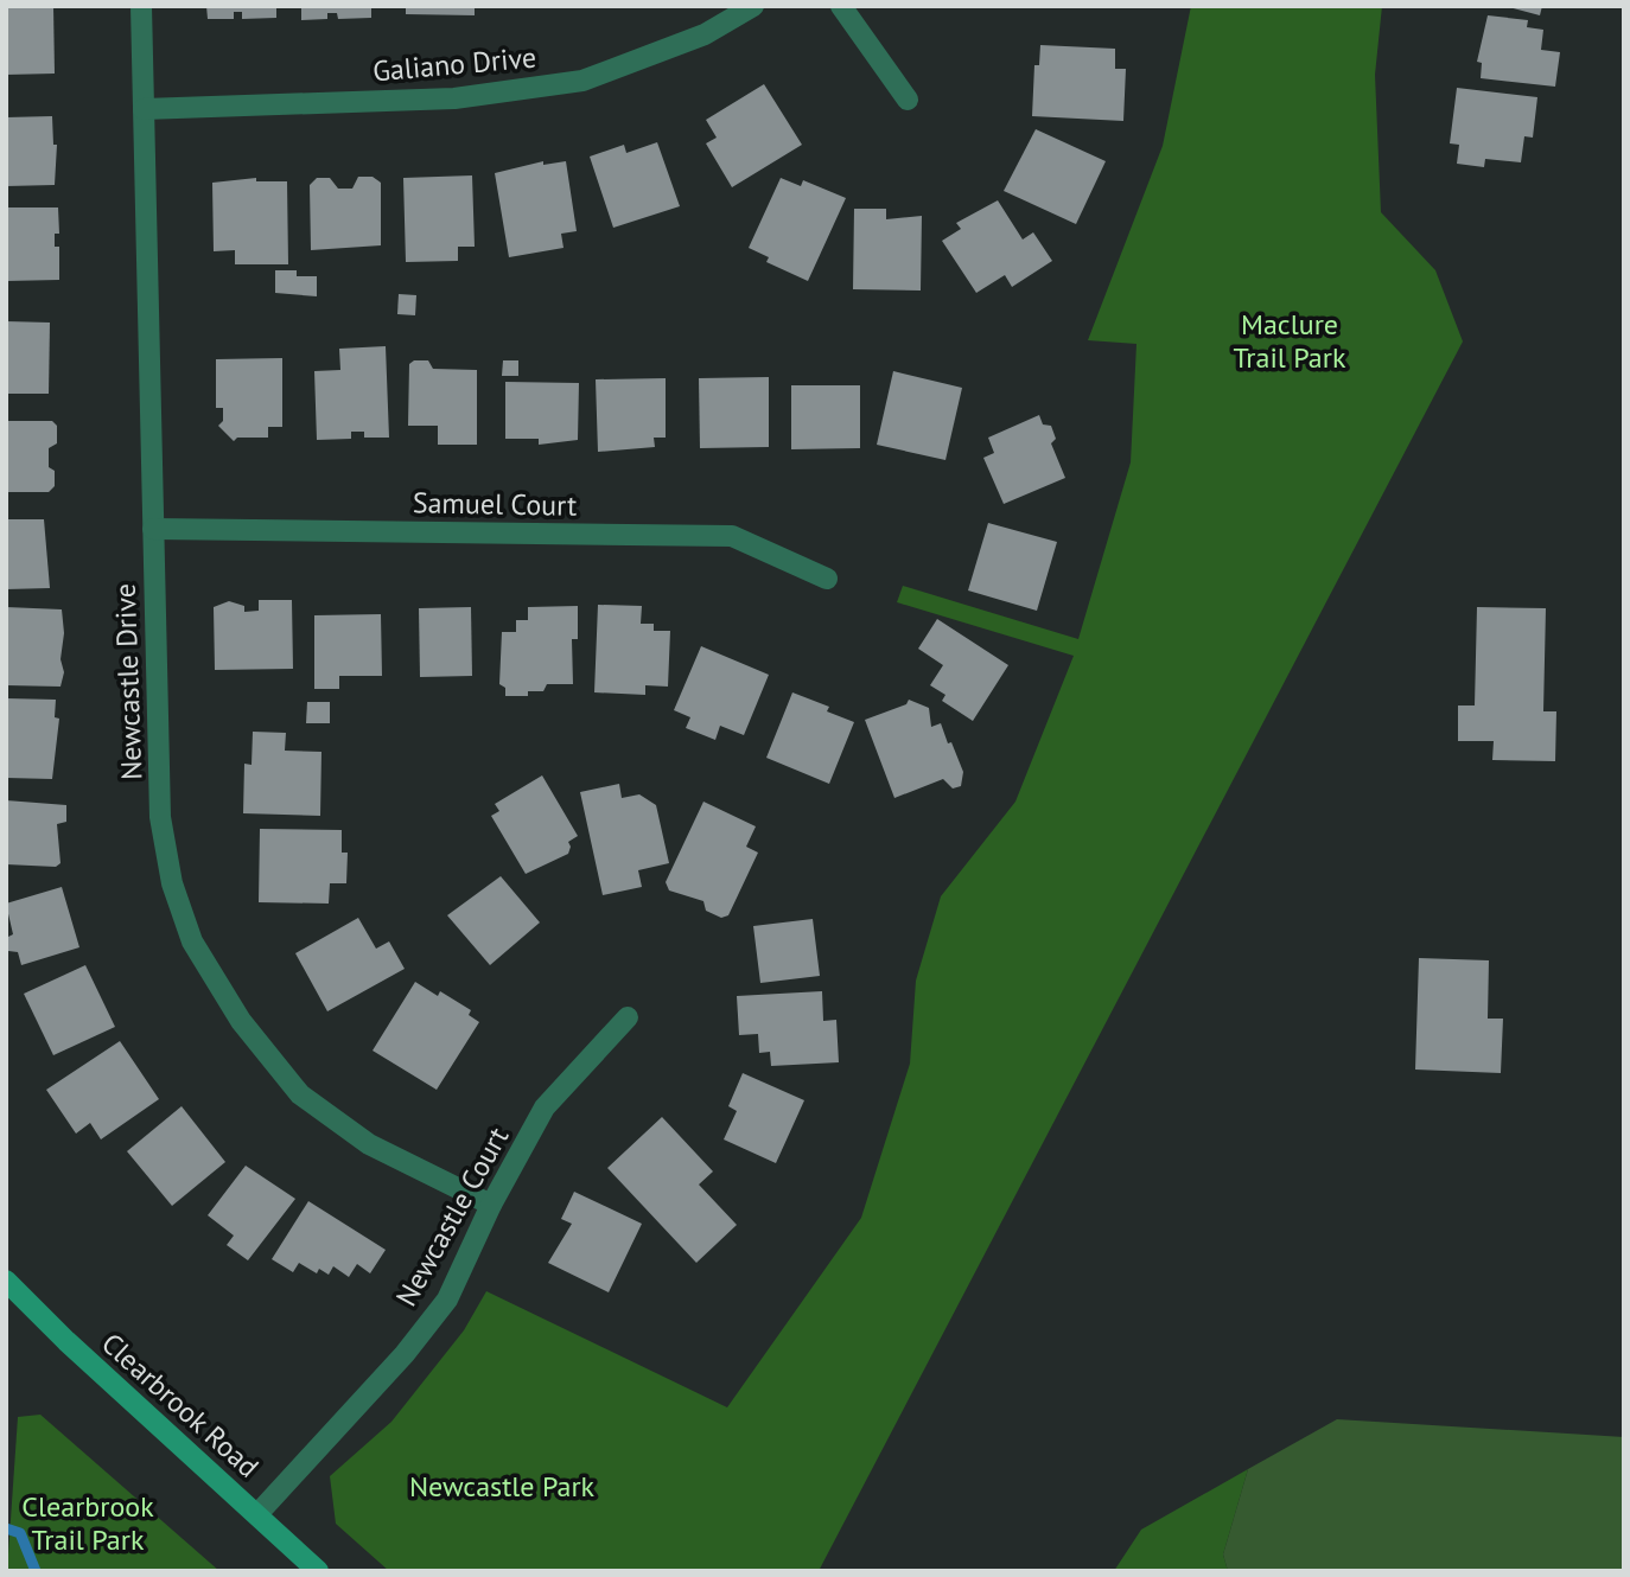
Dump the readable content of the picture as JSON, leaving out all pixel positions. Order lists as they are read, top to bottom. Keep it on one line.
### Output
{"streets":{"main road":["Clearbrook Road"],"street":["Galiano Drive","Samuel Court","Newcastle Drive","Newcastle Court"]},"crossings":[["Galiano Drive","Newcastle Drive"],["Samuel Court","Newcastle Drive"],["Newcastle Drive","Newcastle Court"],["Newcastle Court","Clearbrook Road"]],"parks":["Maclure Trail Park","Newcastle Park","Clearbrook Trail Park"]}
